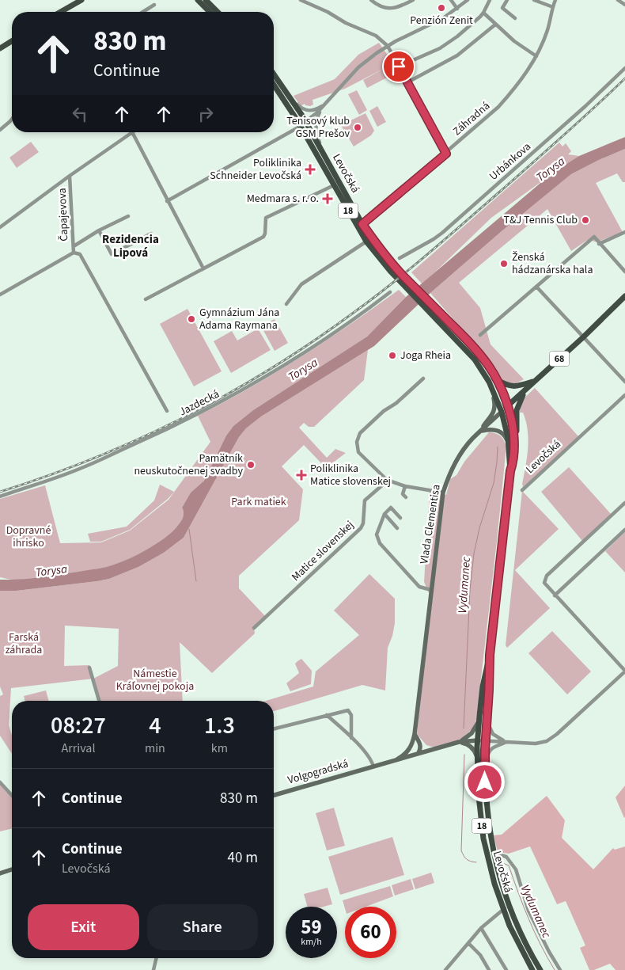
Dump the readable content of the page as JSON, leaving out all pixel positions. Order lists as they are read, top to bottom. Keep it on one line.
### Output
{"streets":{"main road":["Levočská","18","68"],"street":["Záhradná","Urbánkova","Čapajevova","Jazdecká","Vlada Clementisa","Matice slovenskej","Volgogradská"]},"crossings":[["Záhradná","Levočská"],["Levočská","68"],["Levočská","Vlada Clementisa"],["Levočská","Volgogradská"],["68","Vlada Clementisa"]],"districts":["Rezidencia Lipová"],"water":["Torysa","Vydumanec"],"parks":["Park matiek","Dopravné ihrisko","Farská záhrada","Námestie Kráľovnej pokoja"],"places":{"other":["Penzión Zenit","Tenisový klub GSM Prešov","T&J Tennis Club","Ženská hádzanárska hala","Gymnázium Jána Adama Raymana","Joga Rheia","Pamätník neuskutočnenej svadby"],"health":["Poliklinika Schneider Levočská","Medmara s. r. o.","Poliklinika Matice slovenskej"]},"page":{"turn":["830 m","Continue"],"eta":["08:27","Arrival","4","min","1.3","km"],"list":[{"name":"Continue","value":"830 m"},{"name":"Continue","note":"Levočská","value":"40 m"}],"buttons":["Exit","Share"],"speed":"59 km/h","limit":"60"}}
